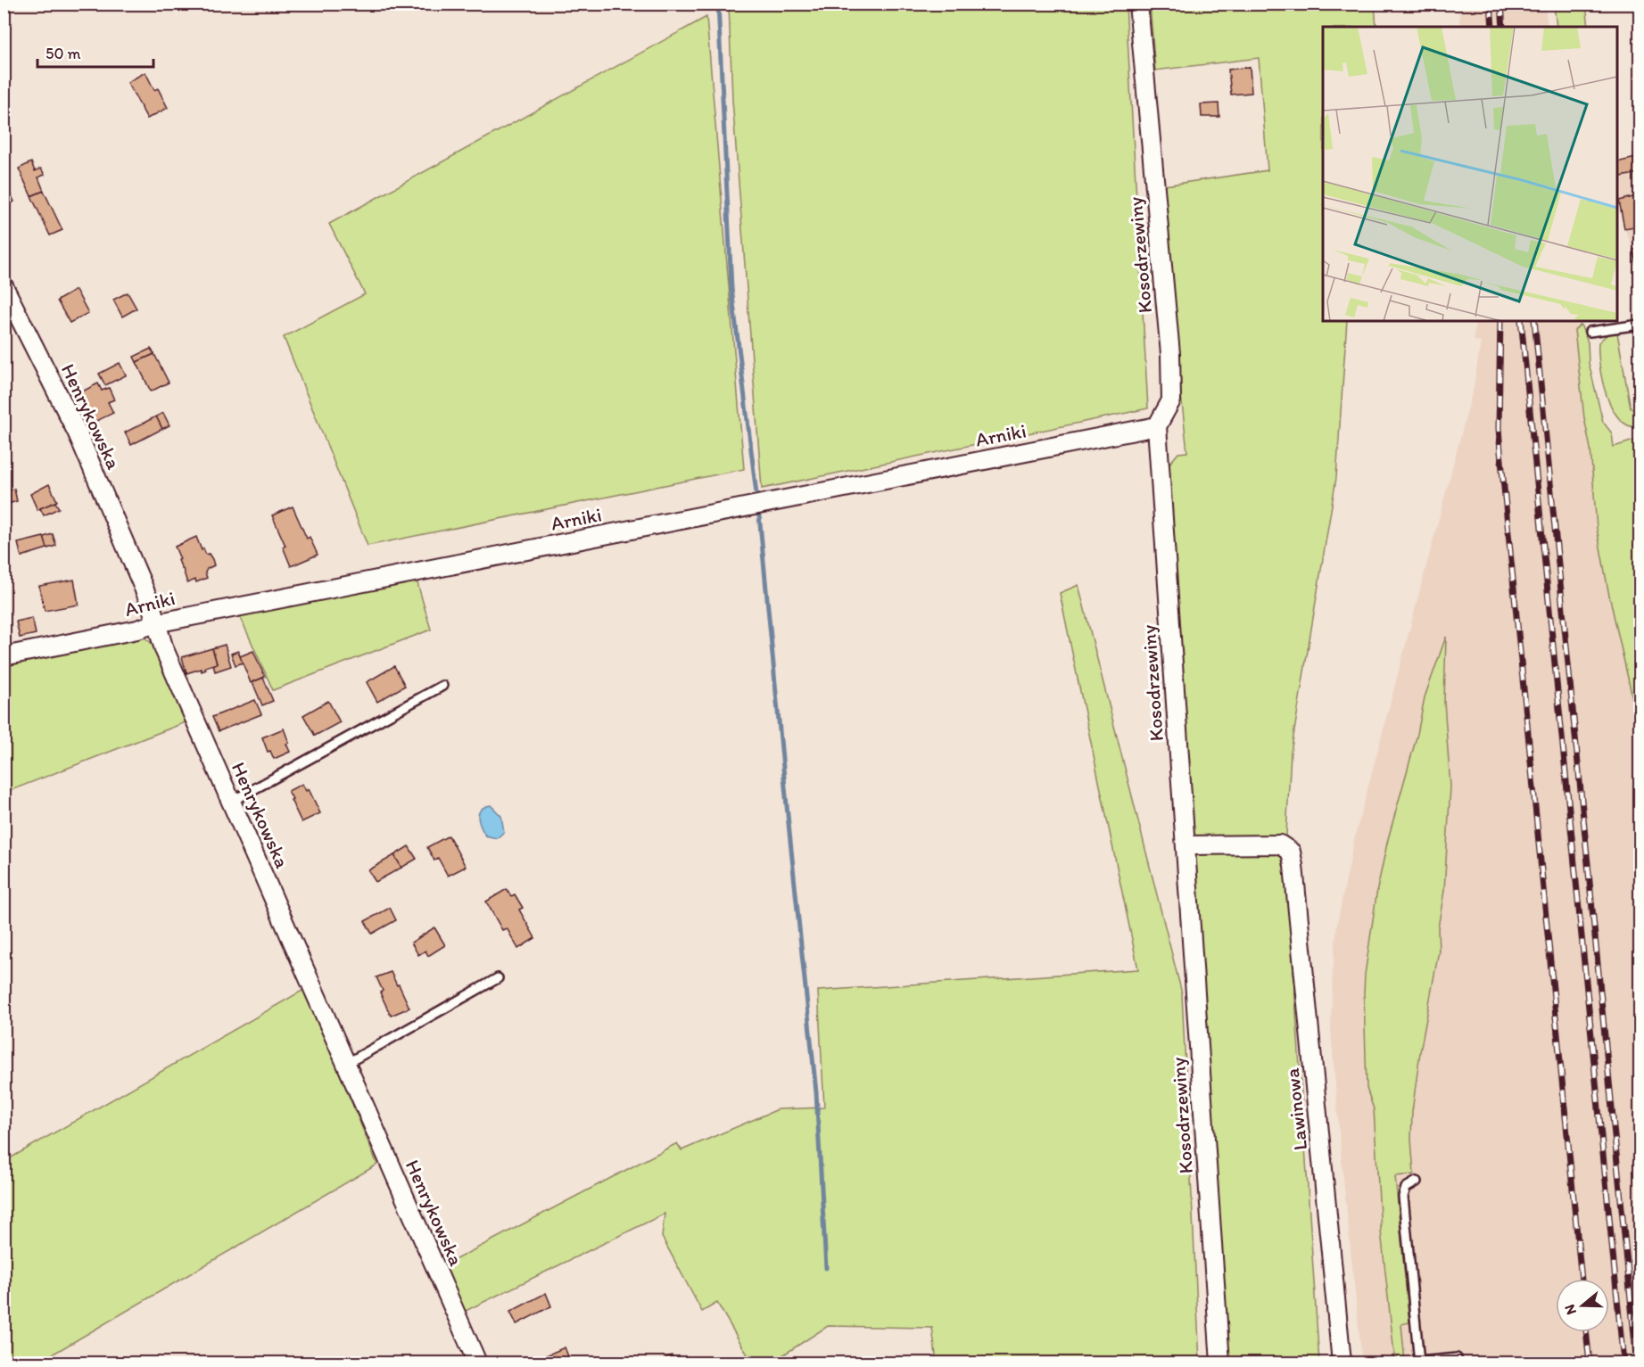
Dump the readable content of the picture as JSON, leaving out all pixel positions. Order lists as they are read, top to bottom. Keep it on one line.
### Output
{"streets":{"street":["Kosodrzewiny","Henrykowska","Arniki","Lawinowa"]},"crossings":[["Kosodrzewiny","Arniki"],["Kosodrzewiny","Lawinowa"],["Henrykowska","Arniki"]],"scale_bar":"50 m","north":"left"}
